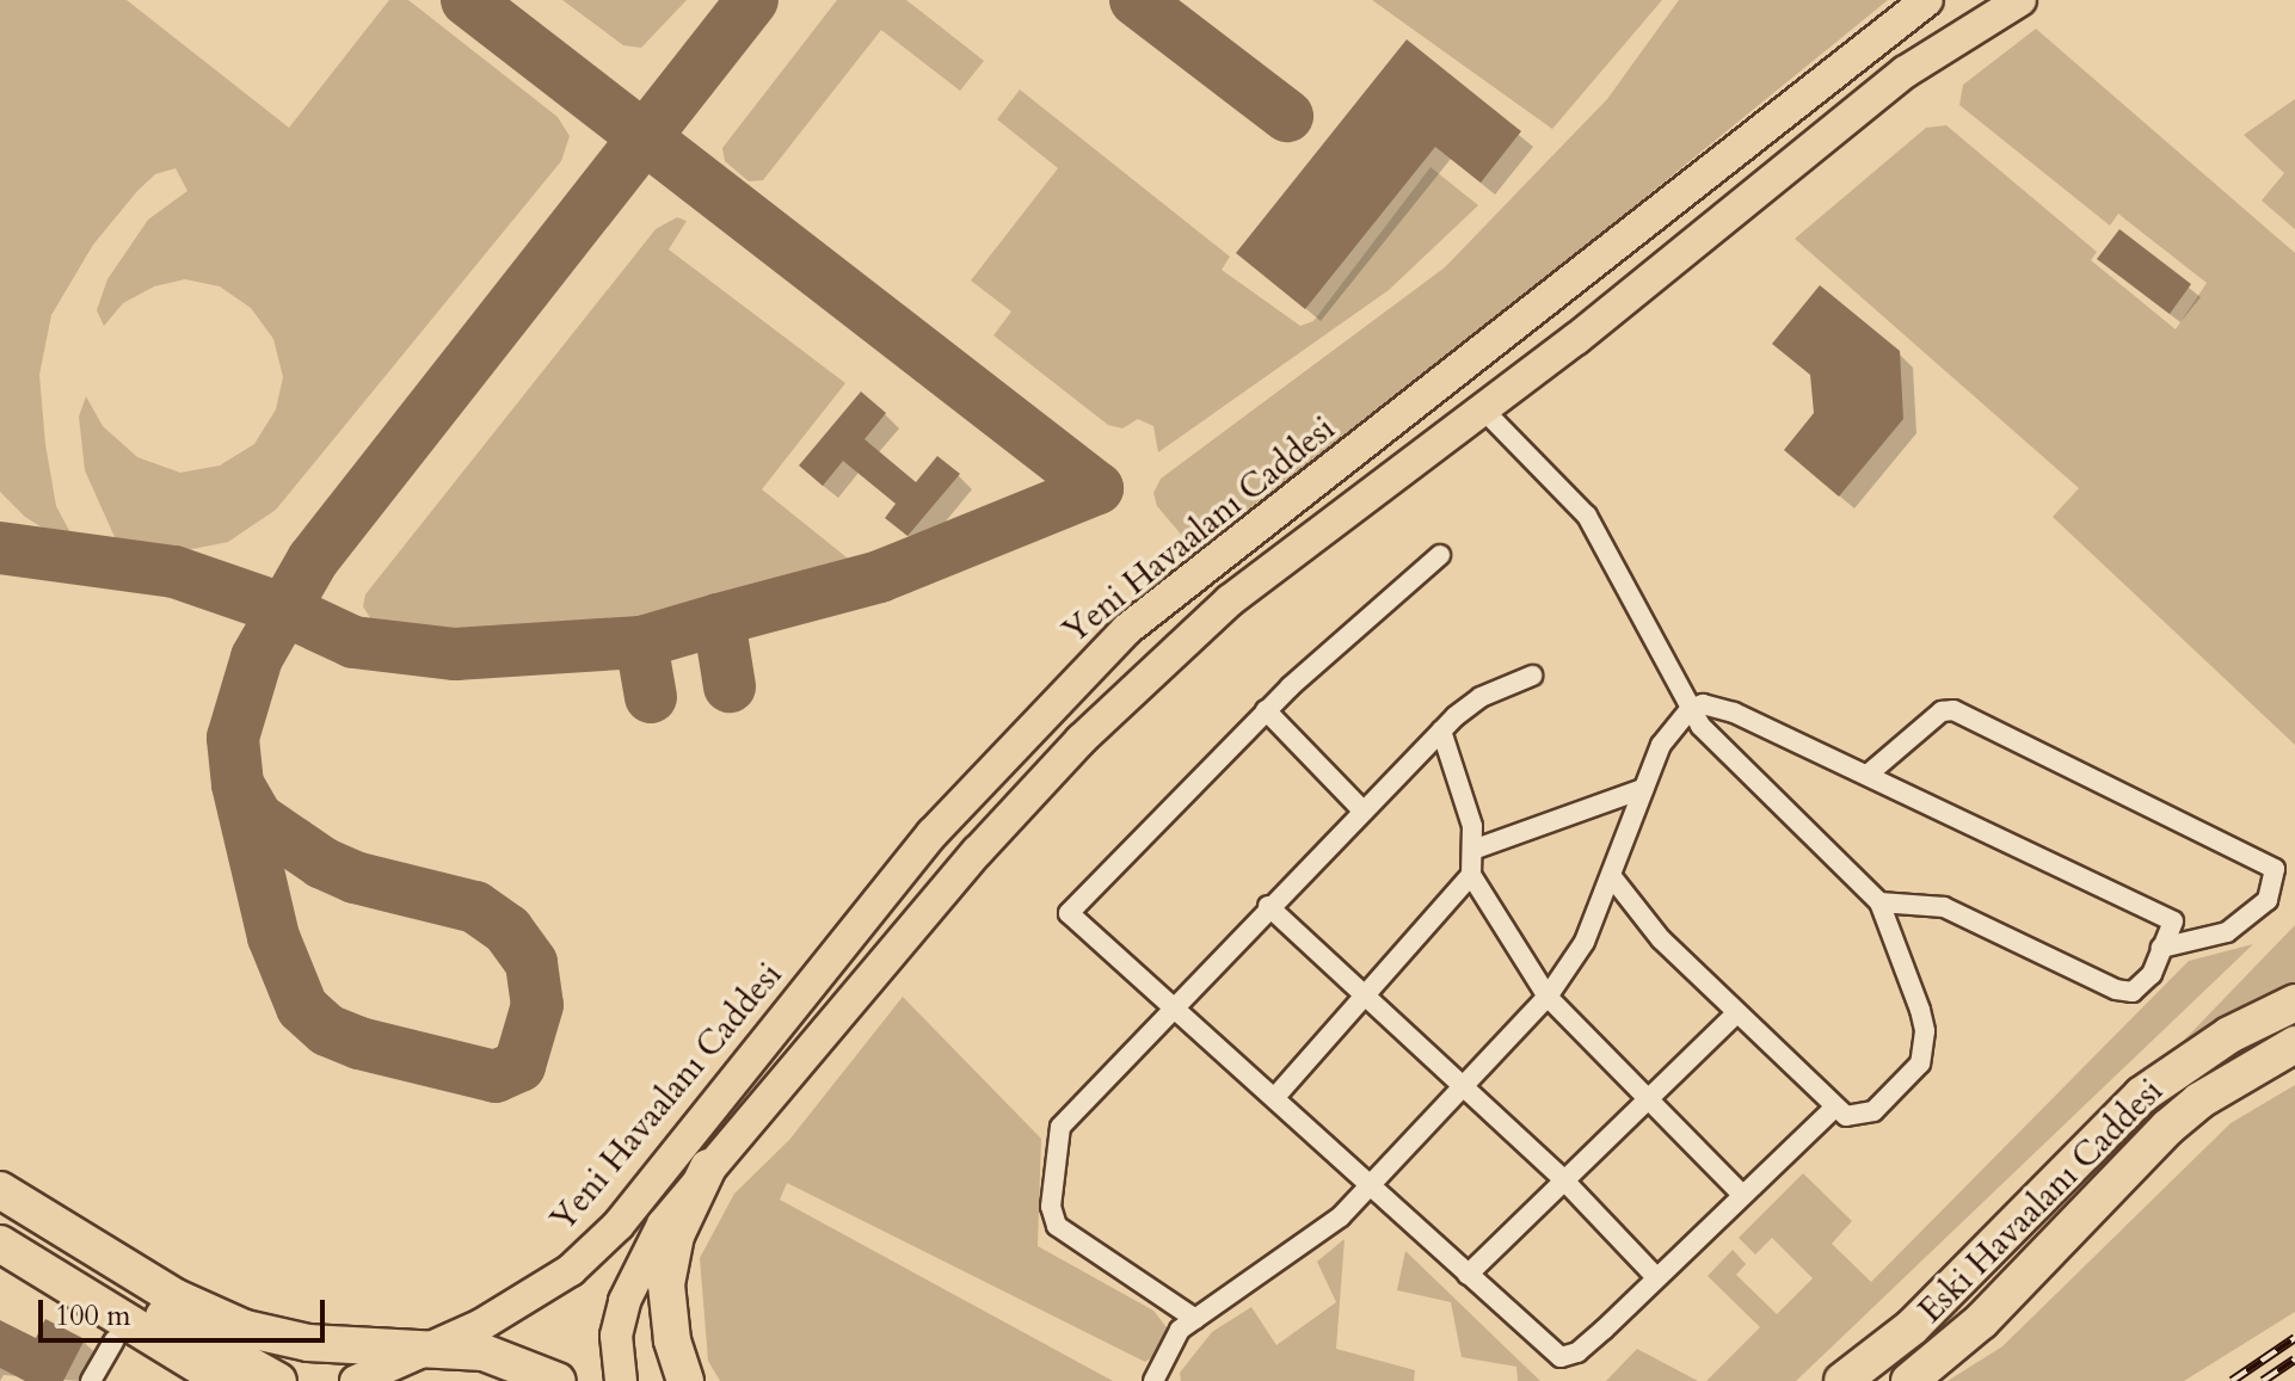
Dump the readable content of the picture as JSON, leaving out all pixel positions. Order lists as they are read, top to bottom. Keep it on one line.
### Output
{"streets":{"highway":["Eski Havaalanı Caddesi"],"main road":["Yeni Havaalanı Caddesi"]},"scale_bar":"100 m"}
